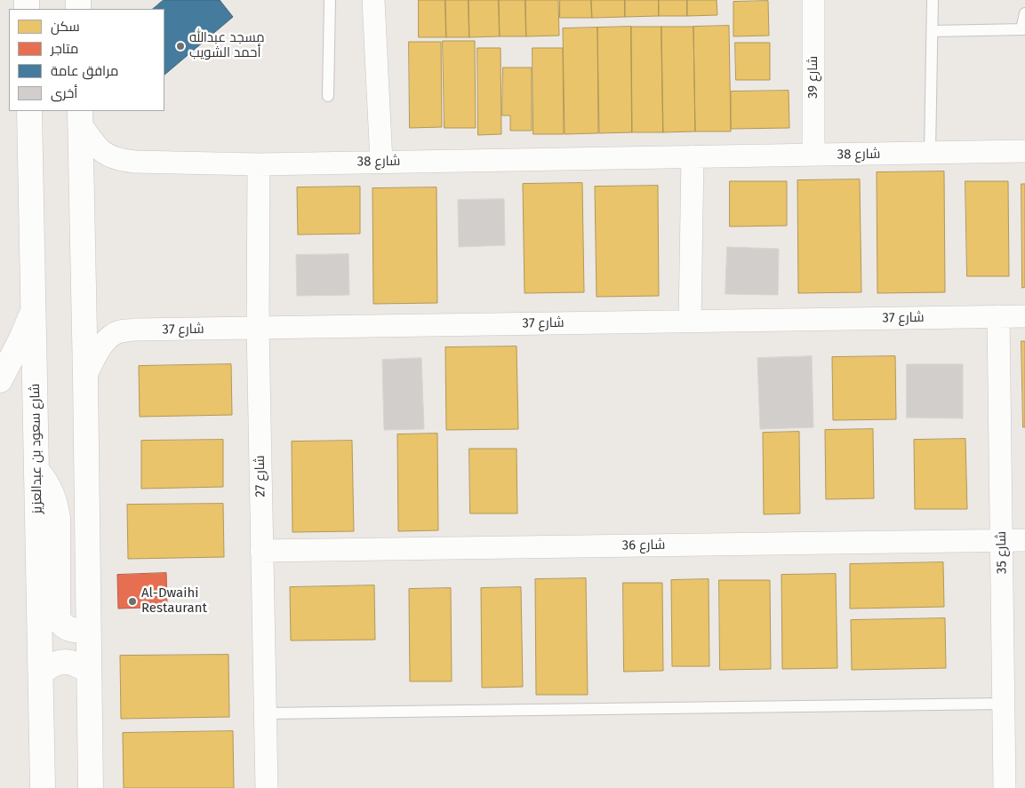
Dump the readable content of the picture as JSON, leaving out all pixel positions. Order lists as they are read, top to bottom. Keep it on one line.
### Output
{"streets":{"main road":["شارع سعود بن عبدالعزيز"],"street":["شارع 39","شارع 38","شارع 37","شارع 27","شارع 36","شارع 35"]},"crossings":[["شارع 39","شارع 38"],["شارع 38","شارع 27"],["شارع 37","شارع 27"],["شارع 37","شارع 35"],["شارع 27","شارع 36"],["شارع 36","شارع 35"]],"places":["مسجد عبدالله أحمد الشويب","Al-Dwaihi Restaurant"],"legend":["سكن","متاجر","مرافق عامة","أخرى"]}
